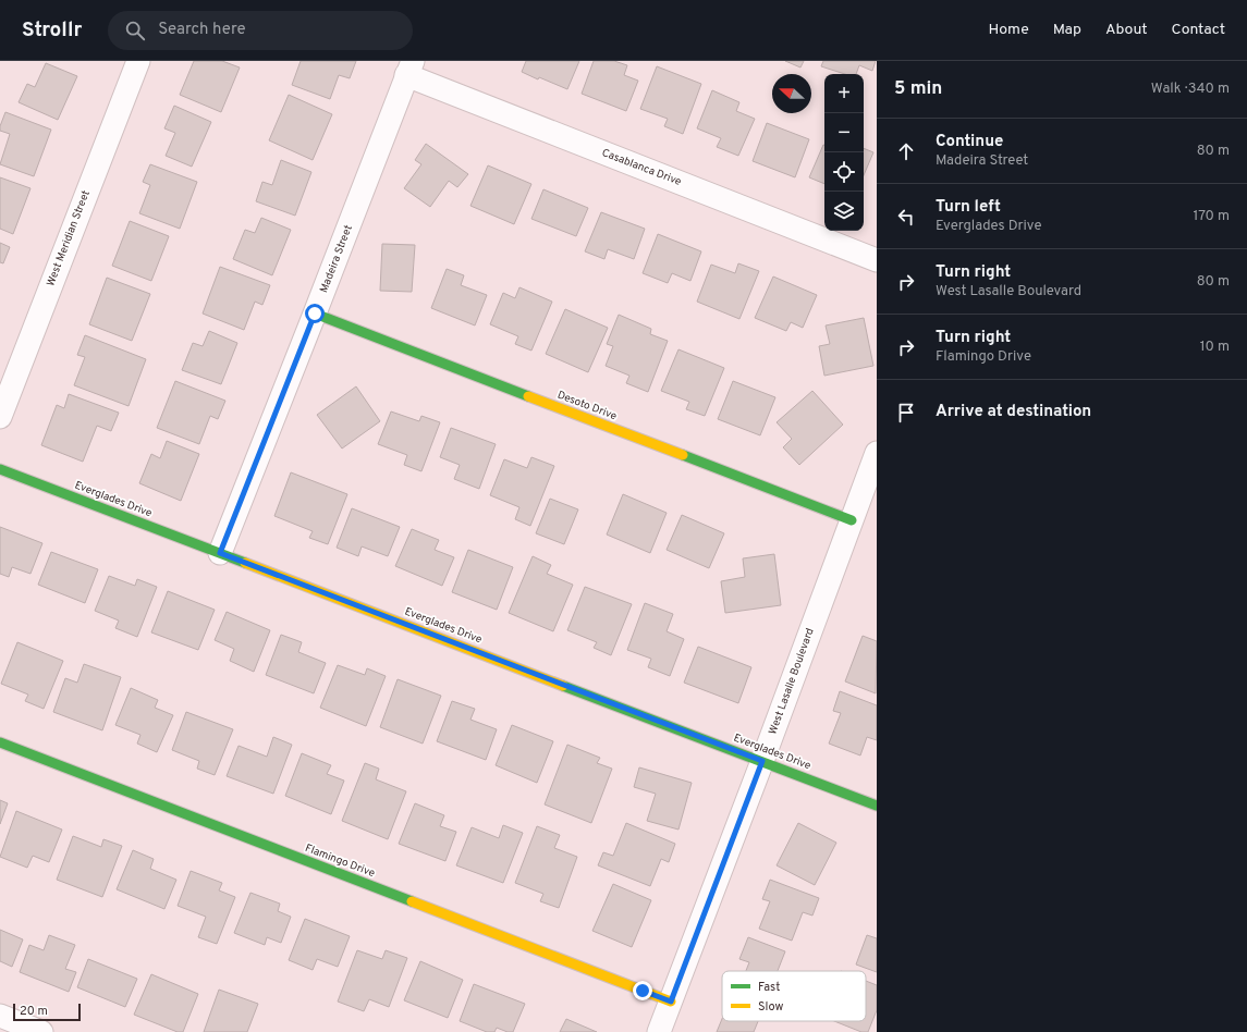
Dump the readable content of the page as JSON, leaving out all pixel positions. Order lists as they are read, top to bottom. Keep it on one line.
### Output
{"streets":{"street":["Casablanca Drive","West Meridian Street","Madeira Street","Desoto Drive","Everglades Drive","West Lasalle Boulevard","Flamingo Drive"]},"crossings":[["Casablanca Drive","Madeira Street"],["Madeira Street","Desoto Drive"],["Madeira Street","Everglades Drive"],["Desoto Drive","West Lasalle Boulevard"],["Everglades Drive","West Lasalle Boulevard"],["West Lasalle Boulevard","Flamingo Drive"]],"legend":["Fast","Slow"],"scale_bar":"20 m","north":"left","page":{"header":"Strollr","search":"Search here","nav":["Home","Map","About","Contact"],"heading":["5 min","Walk · 340 m"],"map_buttons":["+","−"],"list":[["Continue","Madeira Street","80 m"],["Turn left","Everglades Drive","170 m"],["Turn right","West Lasalle Boulevard","80 m"],["Turn right","Flamingo Drive","10 m"],"Arrive at destination"],"scale":"20 m"}}
